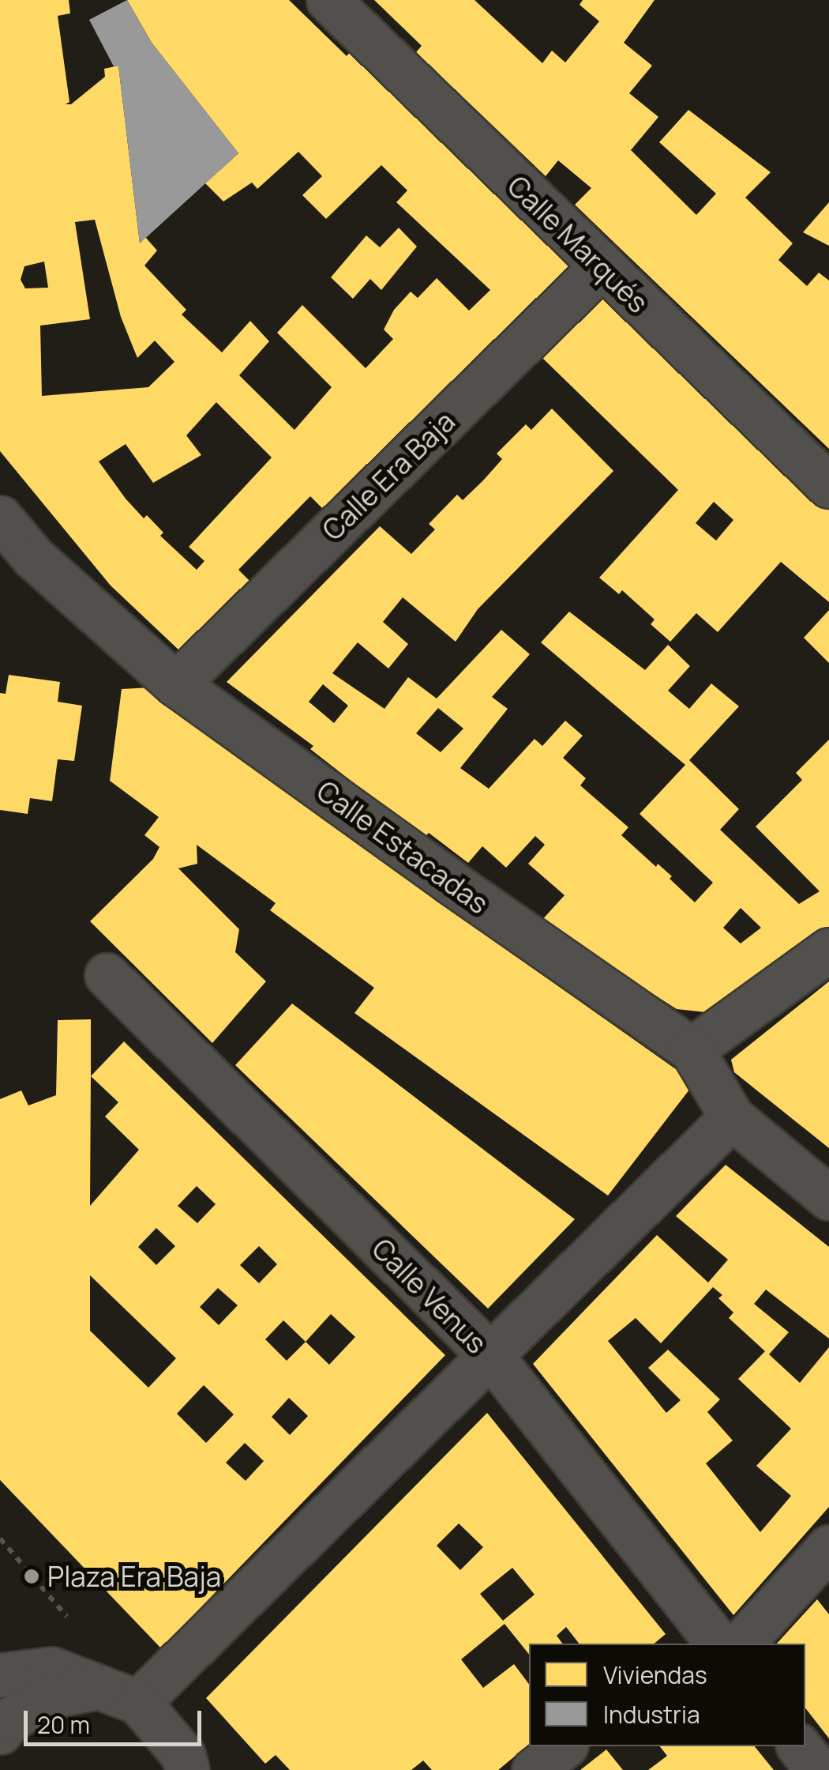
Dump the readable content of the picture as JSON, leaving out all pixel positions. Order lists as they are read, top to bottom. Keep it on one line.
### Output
{"streets":{"street":["Calle Marqués","Calle Era Baja","Calle Estacadas","Calle Venus"]},"crossings":[["Calle Marqués","Calle Era Baja"],["Calle Era Baja","Calle Estacadas"]],"places":["Plaza Era Baja"],"legend":["Viviendas","Industria"],"scale_bar":"20 m"}
